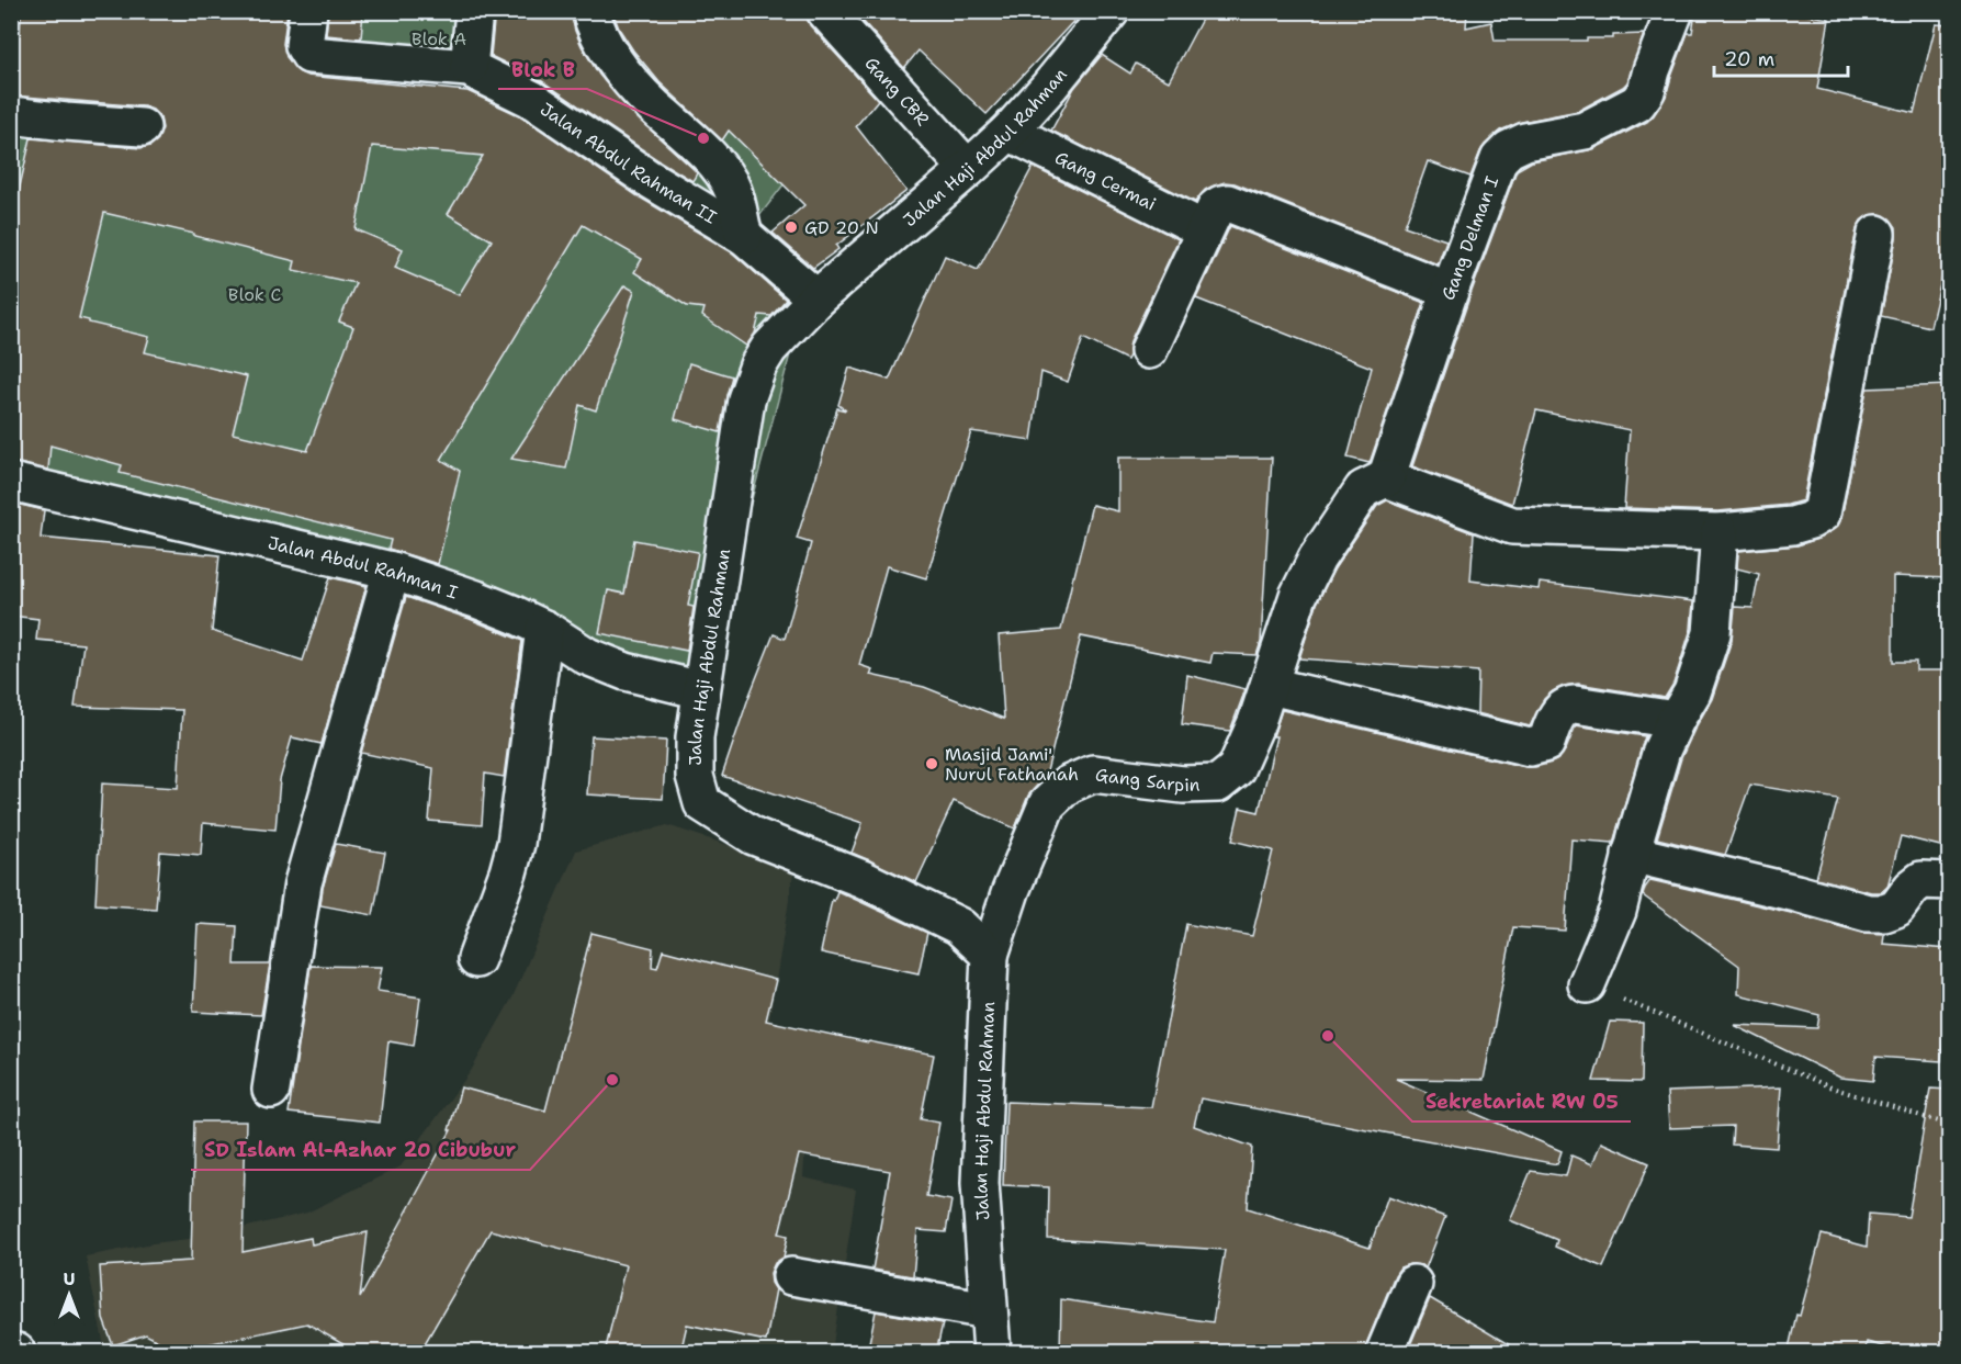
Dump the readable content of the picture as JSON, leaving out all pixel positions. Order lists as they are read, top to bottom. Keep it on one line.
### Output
{"streets":{"street":["Gang CBR","Jalan Haji Abdul Rahman","Jalan Abdul Rahman II","Gang Cermai","Gang Delman I","Jalan Abdul Rahman I","Gang Sarpin"]},"crossings":[["Gang CBR","Jalan Haji Abdul Rahman"],["Jalan Haji Abdul Rahman","Jalan Abdul Rahman II"],["Jalan Haji Abdul Rahman","Gang Cermai"],["Jalan Haji Abdul Rahman","Jalan Abdul Rahman I"],["Jalan Haji Abdul Rahman","Gang Sarpin"],["Gang Delman I","Gang Sarpin"]],"parks":["Blok A","Blok C"],"places":["Blok B","GD 20 N","Masjid Jami' Nurul Fathanah","Sekretariat RW 05","SD Islam Al-Azhar 20 Cibubur"],"scale_bar":"20 m","north":"top"}
